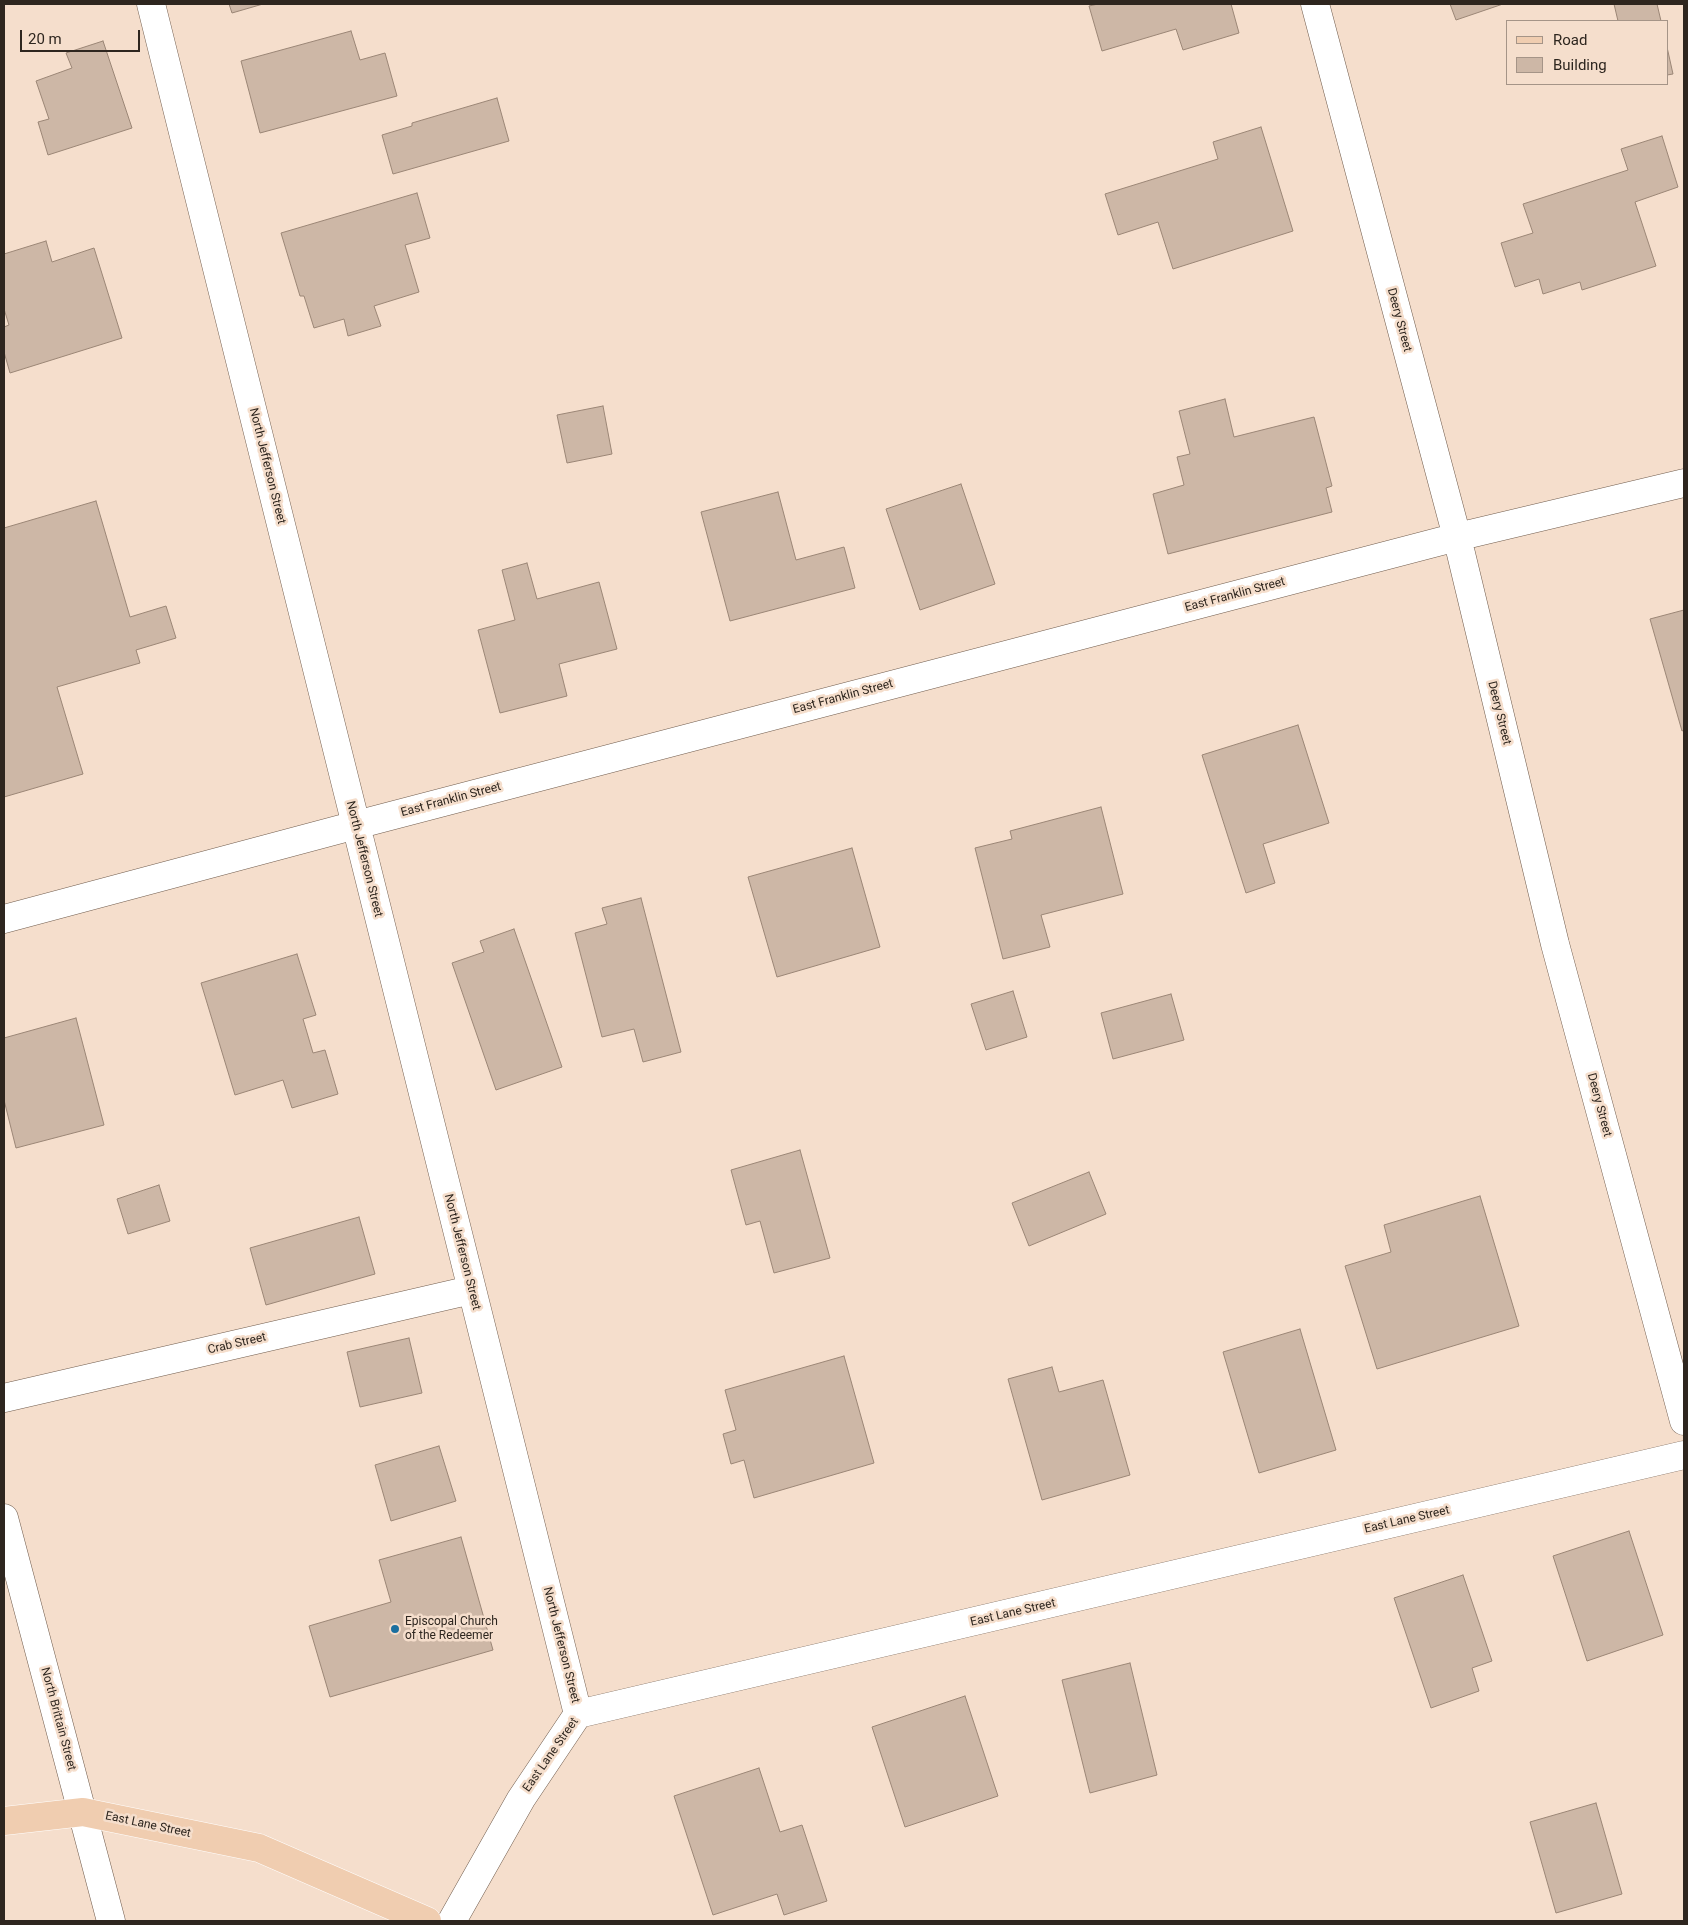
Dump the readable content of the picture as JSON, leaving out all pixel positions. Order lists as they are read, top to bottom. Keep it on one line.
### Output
{"streets":{"main road":["East Lane Street"],"street":["Deery Street","North Jefferson Street","East Franklin Street","Crab Street","North Brittain Street"]},"crossings":[["Deery Street","East Franklin Street"],["North Jefferson Street","East Franklin Street"],["North Jefferson Street","Crab Street"],["North Jefferson Street","East Lane Street"],["East Lane Street","North Brittain Street"]],"places":["Episcopal Church of the Redeemer"],"legend":["Road","Building"],"scale_bar":"20 m"}
